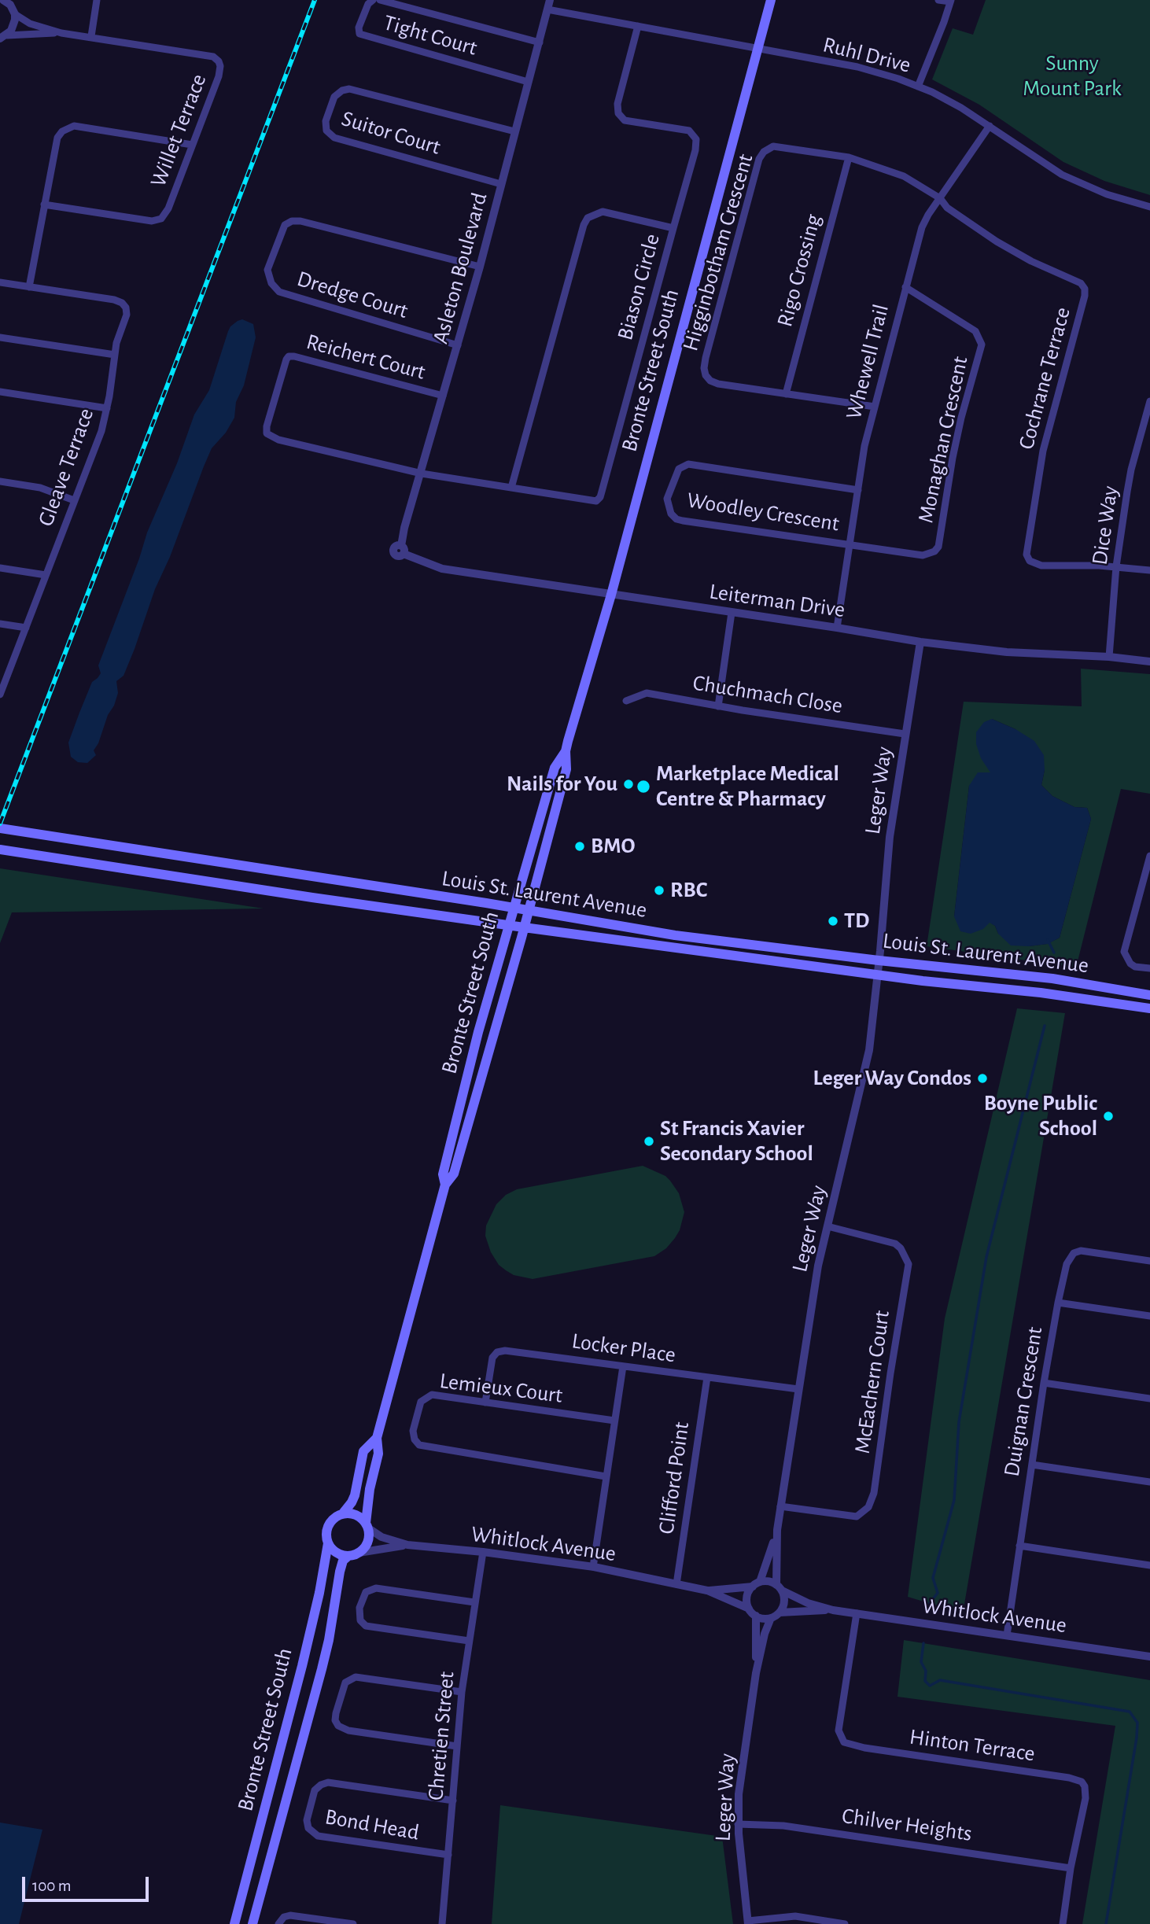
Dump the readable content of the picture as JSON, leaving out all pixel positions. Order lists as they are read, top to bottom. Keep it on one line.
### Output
{"streets":{"main road":["Bronte Street South","Louis St. Laurent Avenue"],"street":["Tight Court","Ruhl Drive","Willet Terrace","Suitor Court","Higginbotham Crescent","Asleton Boulevard","Rigo Crossing","Biason Circle","Dredge Court","Reichert Court","Whewell Trail","Cochrane Terrace","Monaghan Crescent","Gleave Terrace","Woodley Crescent","Dice Way","Leiterman Drive","Chuchmach Close","Leger Way","Locker Place","McEachern Court","Lemieux Court","Duignan Crescent","Clifford Point","Whitlock Avenue","Chretien Street","Hinton Terrace","Bond Head","Chilver Heights"]},"crossings":[["Tight Court","Asleton Boulevard"],["Ruhl Drive","Asleton Boulevard"],["Ruhl Drive","Whewell Trail"],["Ruhl Drive","Bronte Street South"],["Suitor Court","Asleton Boulevard"],["Higginbotham Crescent","Rigo Crossing"],["Higginbotham Crescent","Whewell Trail"],["Higginbotham Crescent","Cochrane Terrace"],["Asleton Boulevard","Biason Circle"],["Asleton Boulevard","Dredge Court"],["Asleton Boulevard","Reichert Court"],["Asleton Boulevard","Leiterman Drive"],["Biason Circle","Reichert Court"],["Whewell Trail","Cochrane Terrace"],["Whewell Trail","Monaghan Crescent"],["Whewell Trail","Woodley Crescent"],["Whewell Trail","Leiterman Drive"],["Bronte Street South","Leiterman Drive"],["Bronte Street South","Louis St. Laurent Avenue"],["Bronte Street South","Whitlock Avenue"],["Cochrane Terrace","Dice Way"],["Monaghan Crescent","Woodley Crescent"],["Dice Way","Leiterman Drive"],["Leiterman Drive","Leger Way"],["Chuchmach Close","Leger Way"],["Leger Way","Louis St. Laurent Avenue"],["Leger Way","Locker Place"],["Leger Way","McEachern Court"],["Leger Way","Whitlock Avenue"],["Leger Way","Chilver Heights"],["Locker Place","Lemieux Court"],["Locker Place","Clifford Point"],["Duignan Crescent","Whitlock Avenue"],["Clifford Point","Whitlock Avenue"],["Whitlock Avenue","Chretien Street"],["Whitlock Avenue","Hinton Terrace"],["Chretien Street","Bond Head"],["Hinton Terrace","Chilver Heights"]],"parks":["Sunny Mount Park"],"places":["Nails for You","Marketplace Medical Centre & Pharmacy","BMO","RBC","TD","Leger Way Condos","Boyne Public School","St Francis Xavier Secondary School"],"scale_bar":"100 m"}
